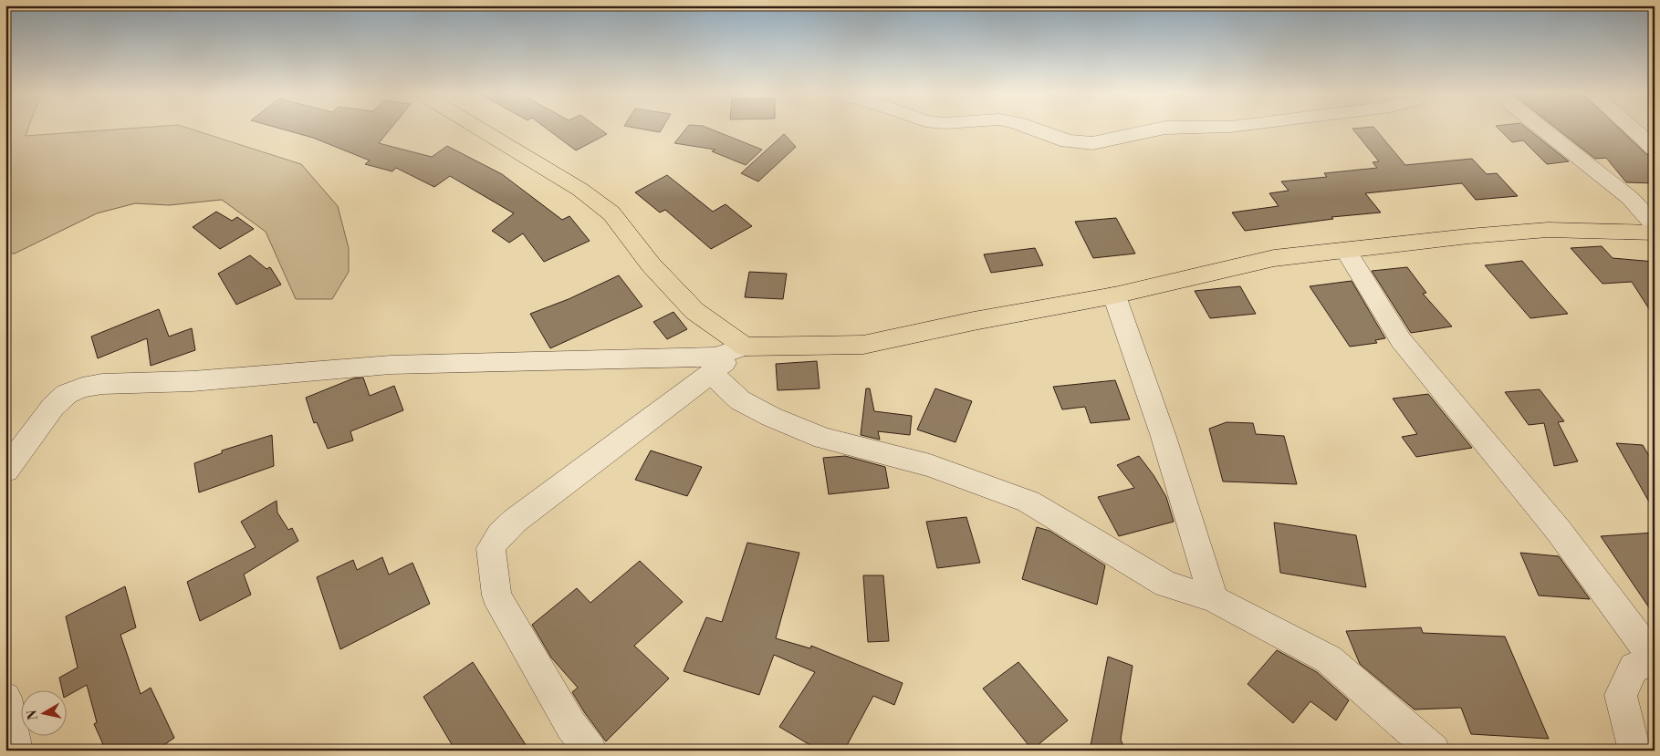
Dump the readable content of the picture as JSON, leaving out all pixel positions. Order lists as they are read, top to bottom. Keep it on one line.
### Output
{"north":"left"}
